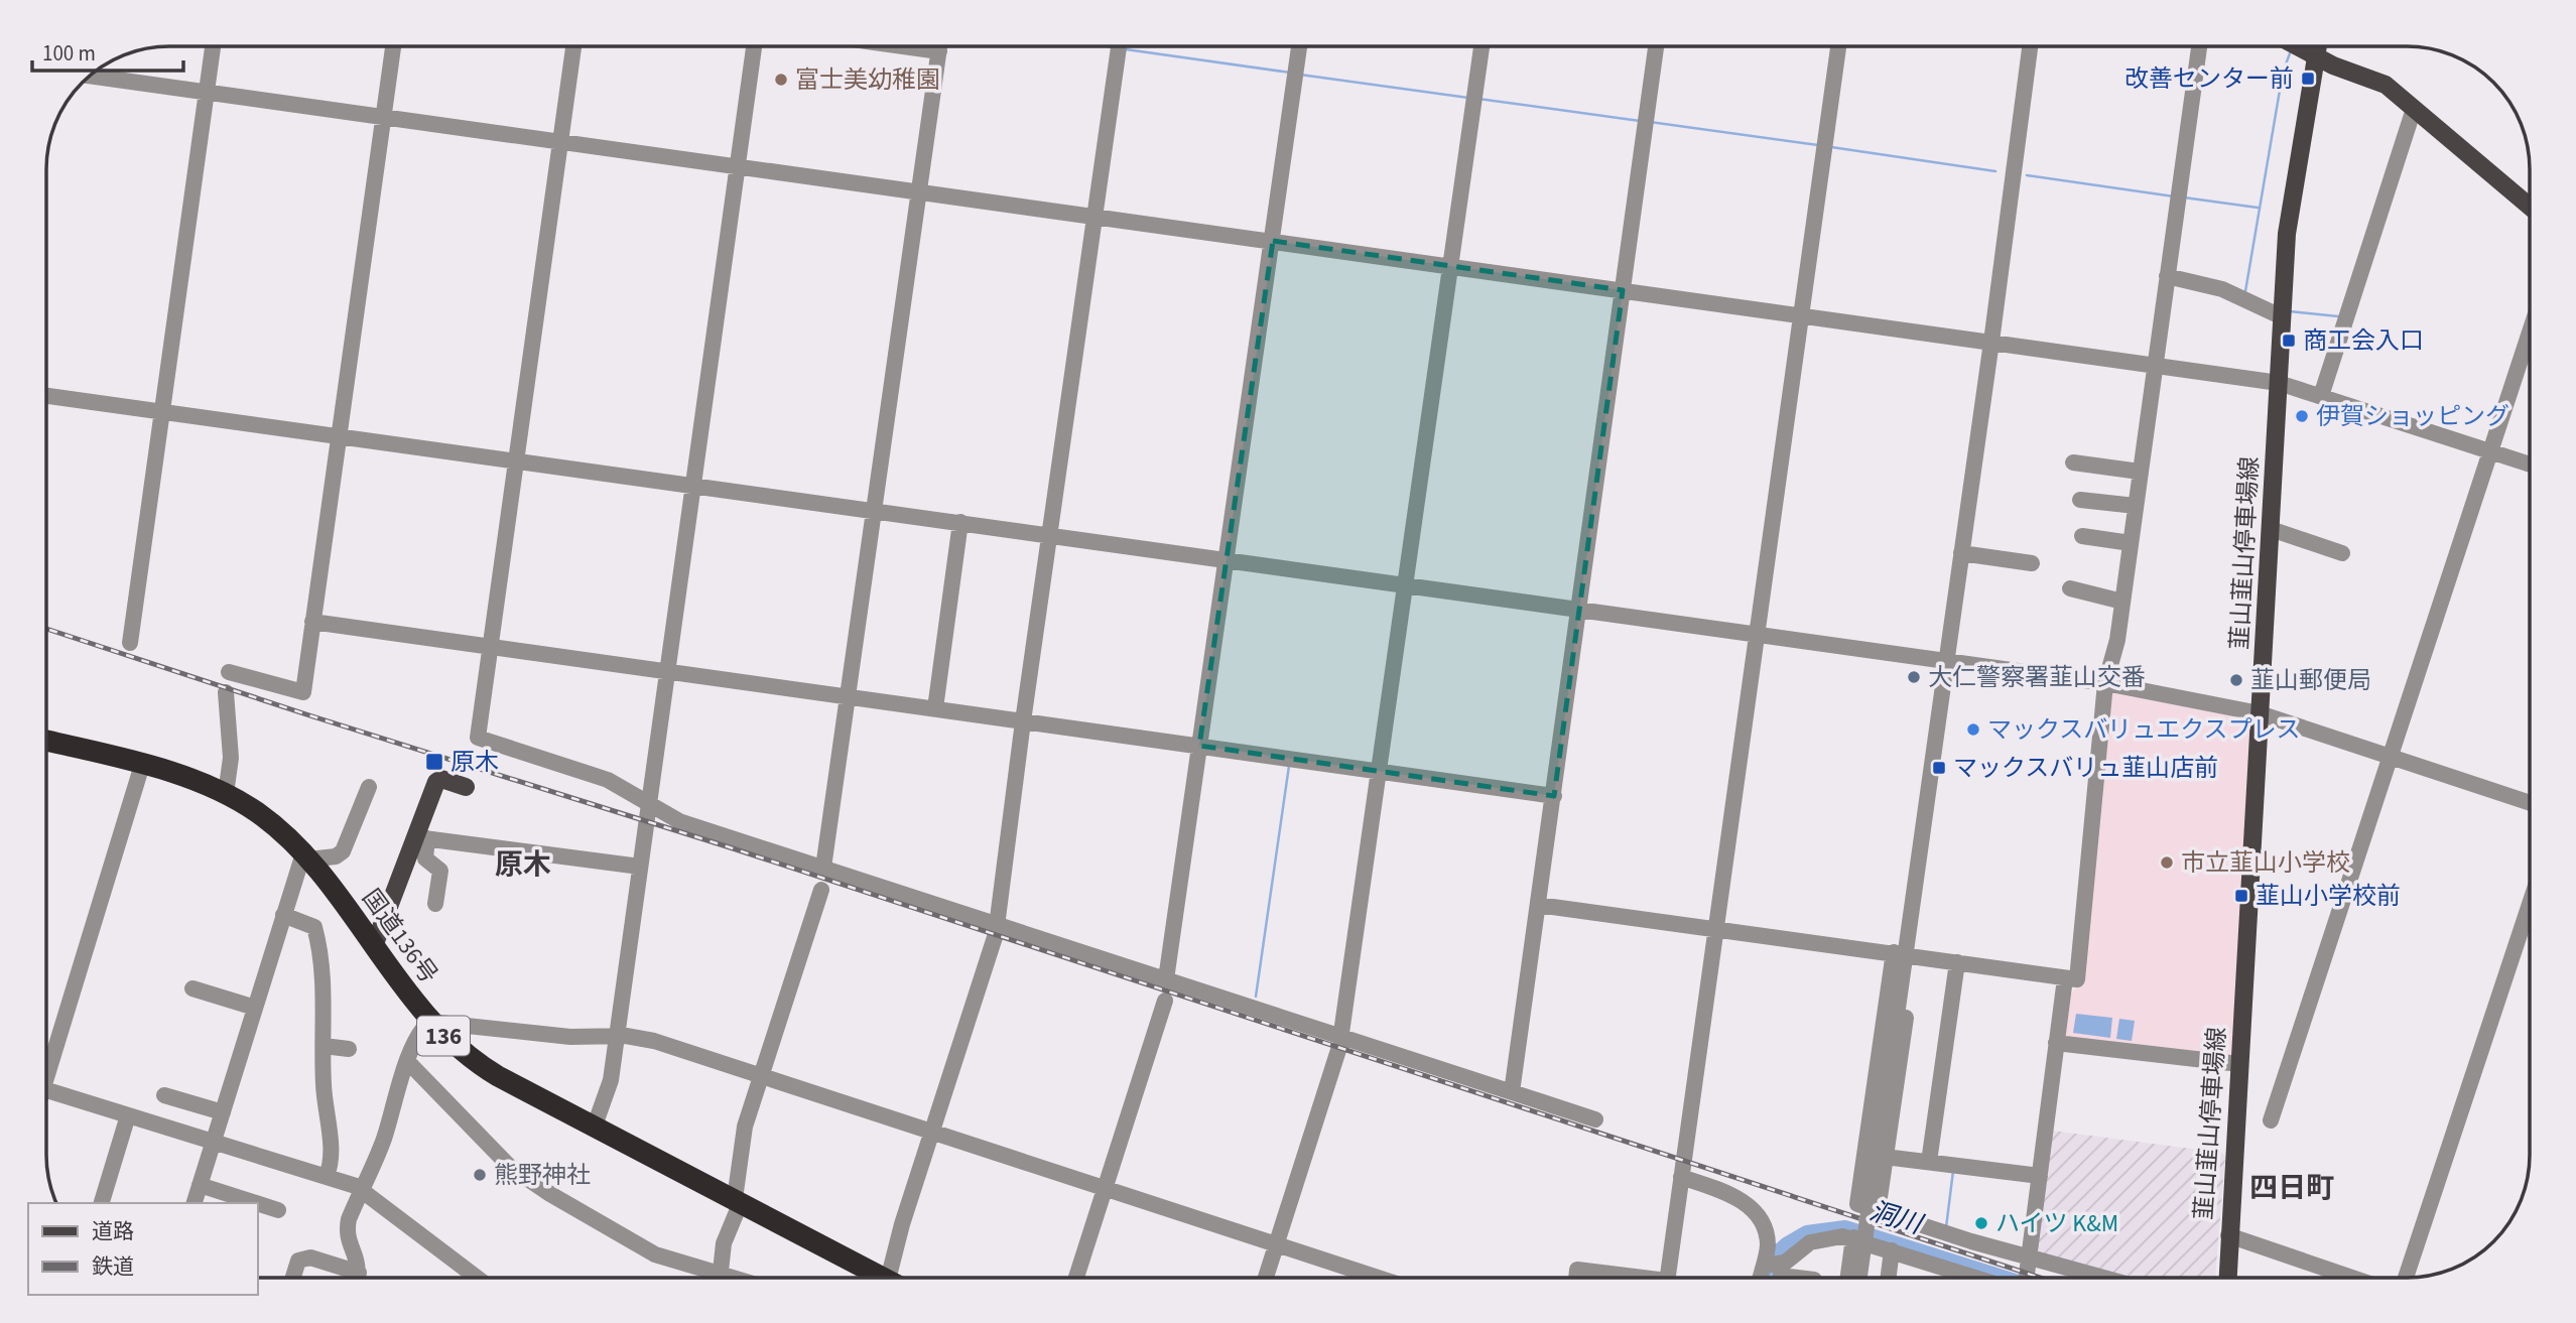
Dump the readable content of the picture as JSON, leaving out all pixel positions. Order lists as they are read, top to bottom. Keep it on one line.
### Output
{"streets":{"highway":["国道136号","136"],"main road":["韮山韮山停車場線"]},"districts":["原木","四日町"],"water":["洞川"],"places":{"transit":["改善センター前","商工会入口","原木","マックスバリュ韮山店前","韮山小学校前"],"other":["富士美幼稚園","伊賀ショッピング","大仁警察署韮山交番","韮山郵便局","マックスバリュエクスプレス","市立韮山小学校","熊野神社","ハイツ K&M"]},"legend":["道路","鉄道"],"scale_bar":"100 m"}
